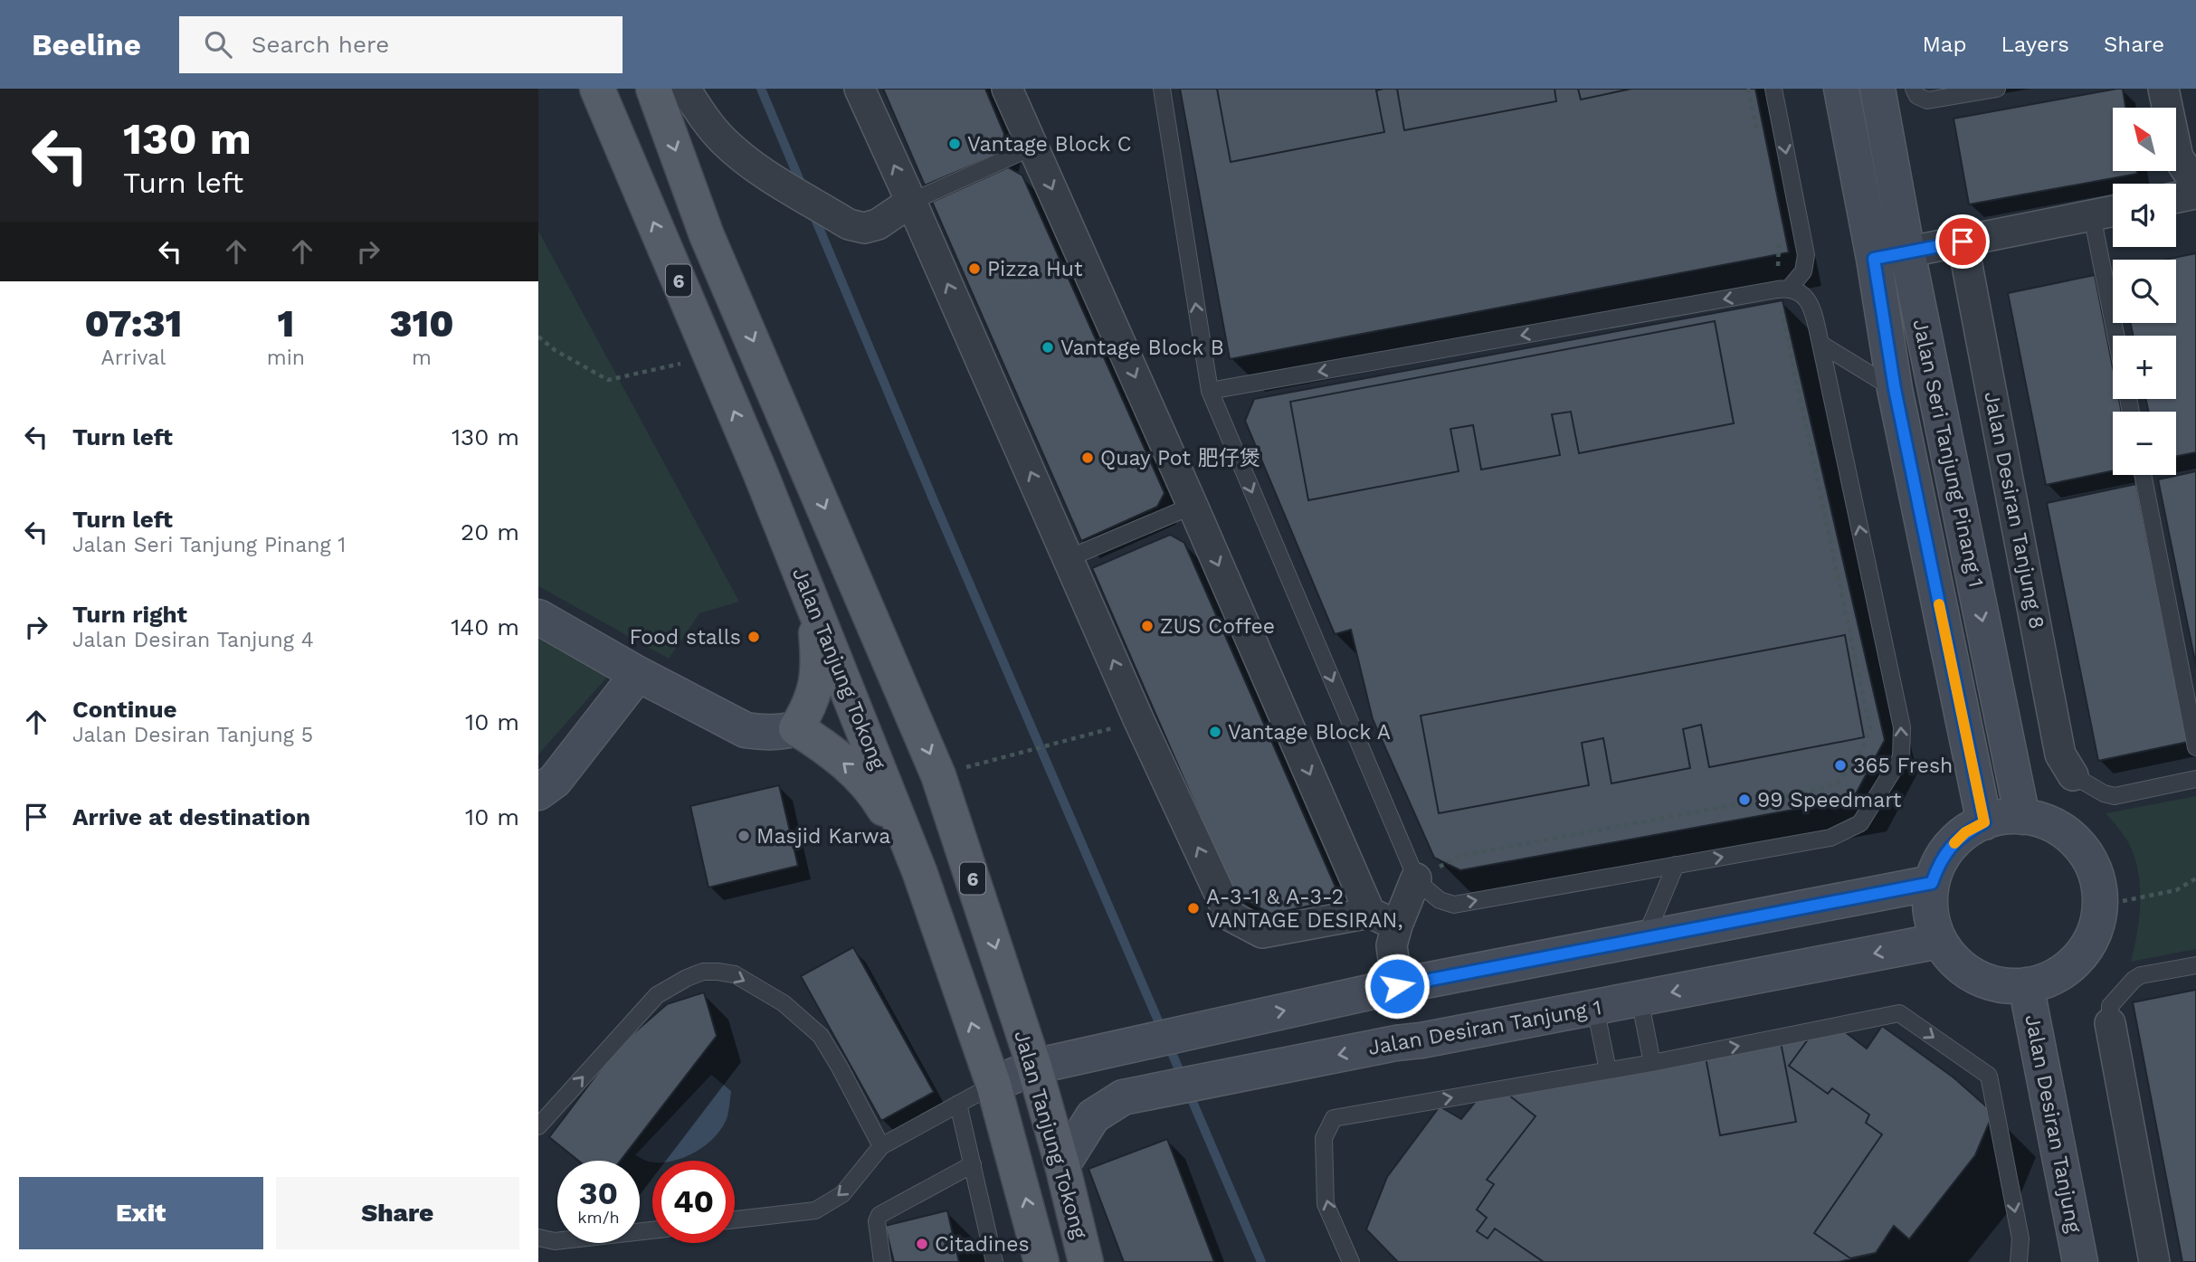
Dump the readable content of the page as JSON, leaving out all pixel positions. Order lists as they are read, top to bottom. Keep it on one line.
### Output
{"streets":{"main road":["6","Jalan Tanjung Tokong"],"street":["Jalan Seri Tanjung Pinang 1","Jalan Desiran Tanjung 8","Jalan Desiran Tanjung 1","Jalan Desiran Tanjung"]},"crossings":[["Jalan Seri Tanjung Pinang 1","Jalan Desiran Tanjung 1"],["Jalan Seri Tanjung Pinang 1","Jalan Desiran Tanjung"],["Jalan Tanjung Tokong","Jalan Desiran Tanjung 1"],["Jalan Desiran Tanjung 1","Jalan Desiran Tanjung"]],"places":["Vantage Block C","Pizza Hut","Vantage Block B","Quay Pot 肥仔煲","ZUS Coffee","Food stalls","Vantage Block A","365 Fresh","99 Speedmart","Masjid Karwa","A-3-1 & A-3-2 VANTAGE DESIRAN,","Citadines"],"north":"top left","page":{"header":"Beeline","search":"Search here","nav":["Map","Layers","Share"],"turn":["130 m","Turn left"],"map_buttons":["+","−"],"eta":["07:31","Arrival","1","min","310","m"],"list":[{"name":"Turn left","value":"130 m"},{"name":"Turn left","note":"Jalan Seri Tanjung Pinang 1","value":"20 m"},{"name":"Turn right","note":"Jalan Desiran Tanjung 4","value":"140 m"},{"name":"Continue","note":"Jalan Desiran Tanjung 5","value":"10 m"},{"name":"Arrive at destination","value":"10 m"}],"speed":"30 km/h","limit":"40","buttons":["Exit","Share"]}}
